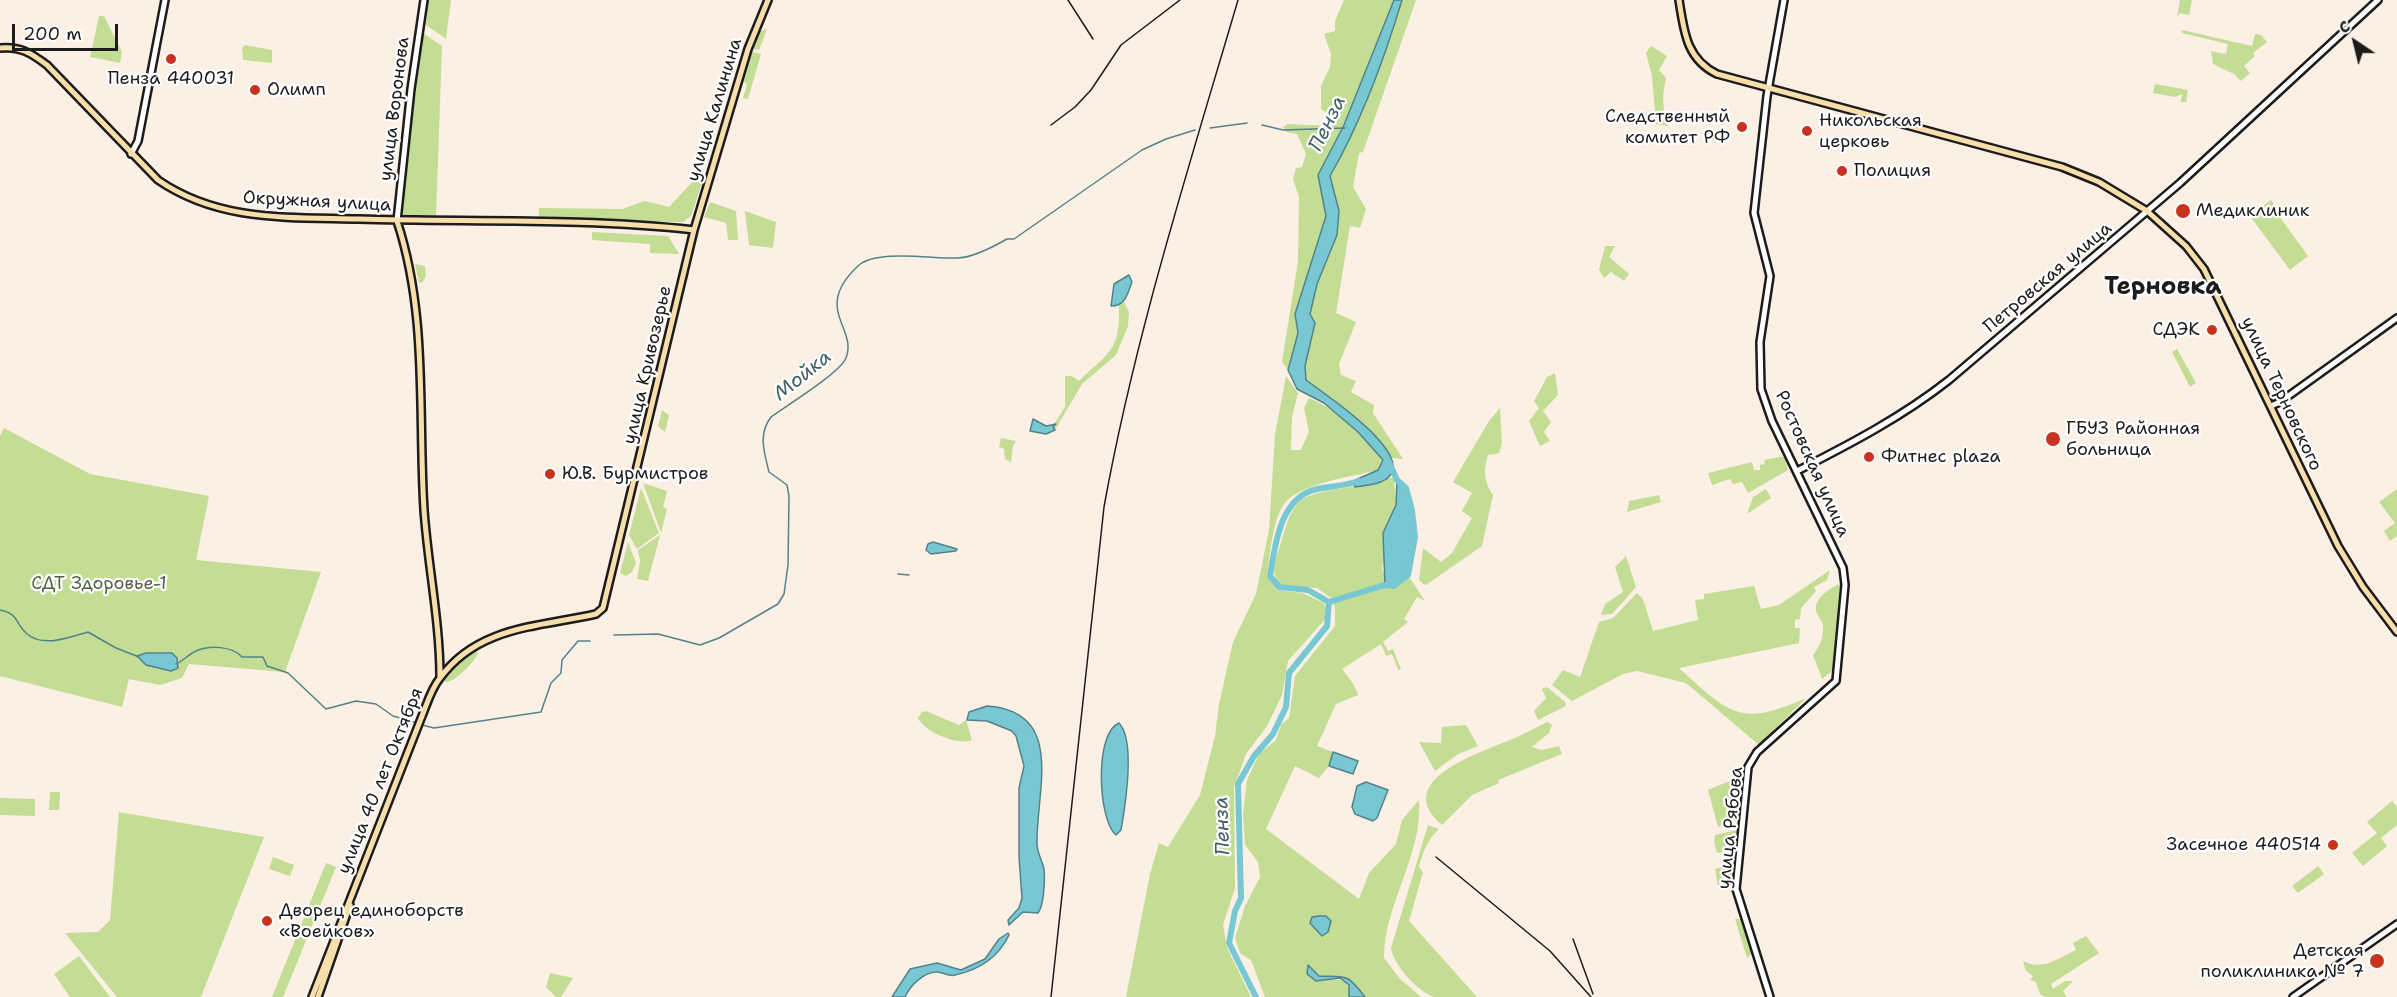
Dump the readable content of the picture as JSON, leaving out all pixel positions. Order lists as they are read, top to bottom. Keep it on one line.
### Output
{"streets":{"main road":["улица Калинина","Окружная улица","улица Кривозерье","улица Терновского","улица 40 лет Октября"],"street":["улица Воронова","Петровская улица","Ростовская улица","улица Рябова"]},"crossings":[["улица Воронова","Окружная улица"],["улица Калинина","Окружная улица"],["улица Калинина","улица Кривозерье"],["Окружная улица","улица Кривозерье"],["Петровская улица","улица Терновского"],["Петровская улица","Ростовская улица"],["улица Кривозерье","улица 40 лет Октября"],["улица Терновского","Ростовская улица"],["Ростовская улица","улица Рябова"]],"districts":["Терновка"],"water":["Пенза","Мойка"],"parks":["СДТ Здоровье-1"],"places":["Пенза 440031","Олимп","Следственный комитет РФ","Никольская церковь","Полиция","Медиклиник","СДЭК","ГБУЗ Районная больница","Фитнес plaza","Ю.В. Бурмистров","Засечное 440514","Дворец единоборств «Воейков»","Детская поликлиника № 7"],"scale_bar":"200 m","north":"top left"}
